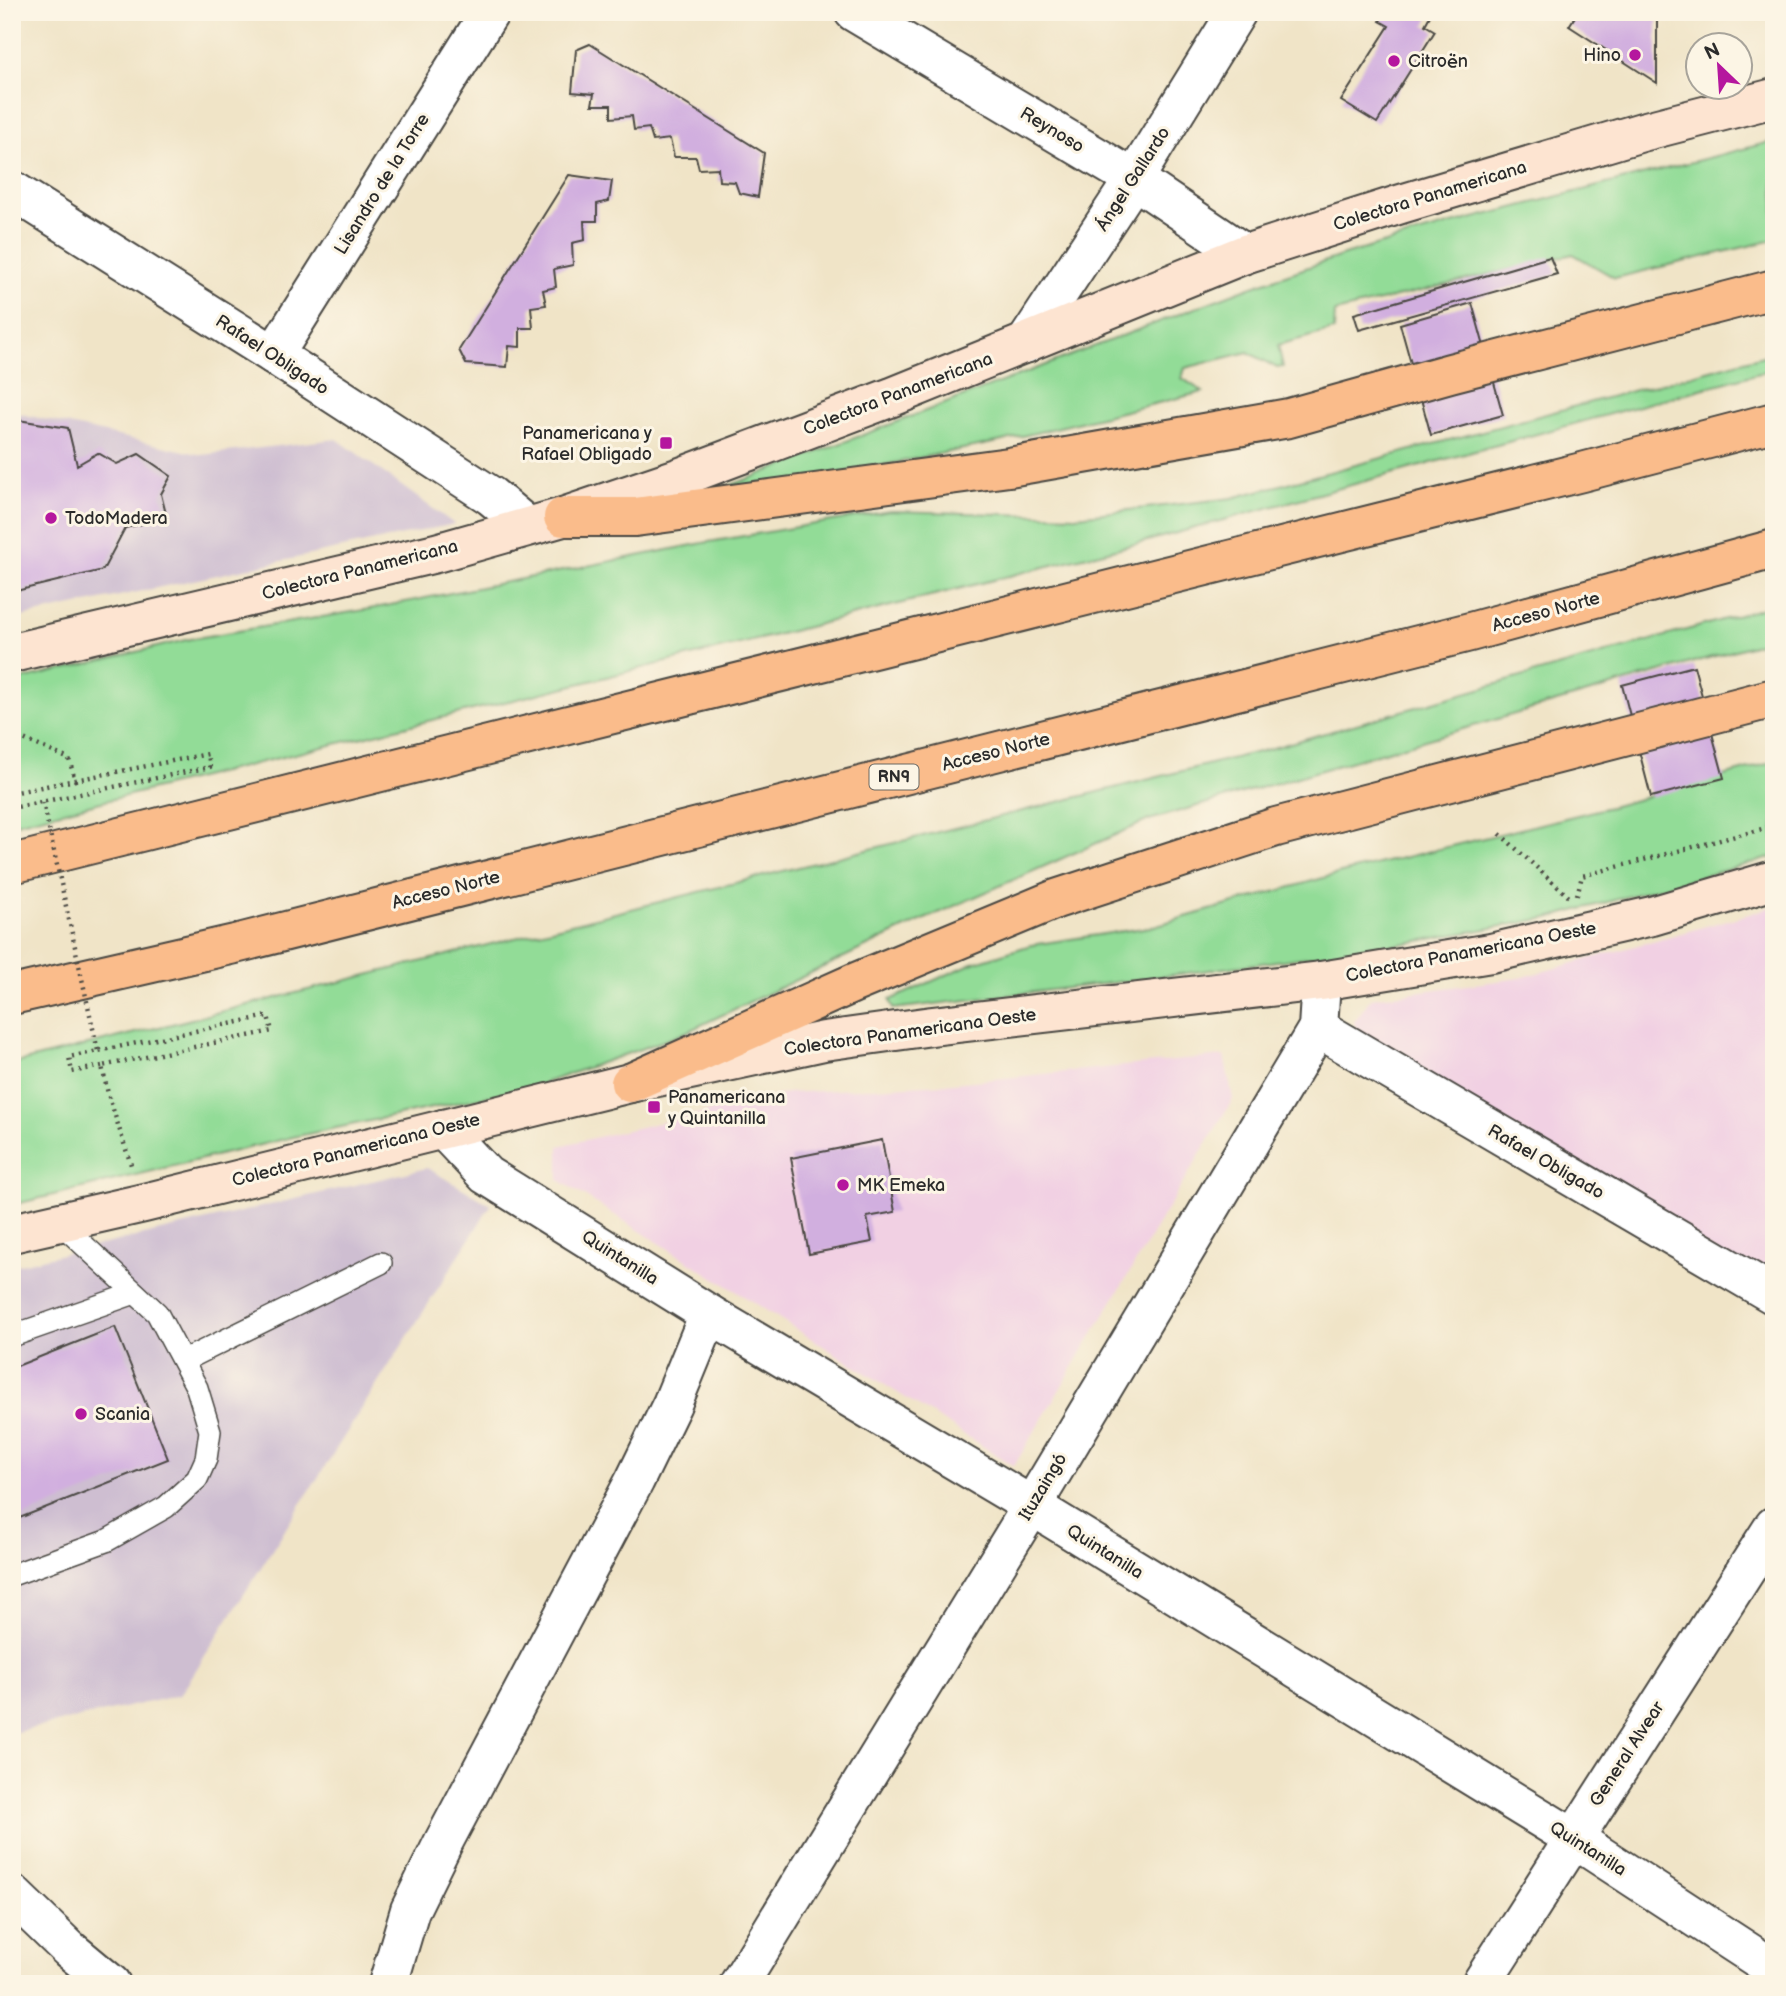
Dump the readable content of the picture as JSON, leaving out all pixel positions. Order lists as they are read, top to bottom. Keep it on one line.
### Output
{"streets":{"highway":["Acceso Norte","RN9"],"street":["Reynoso","Ángel Gallardo","Lisandro de la Torre","Colectora Panamericana","Rafael Obligado","Colectora Panamericana Oeste","Quintanilla","Ituzaingó","General Alvear"]},"crossings":[["Reynoso","Ángel Gallardo"],["Reynoso","Colectora Panamericana"],["Ángel Gallardo","Colectora Panamericana"],["Lisandro de la Torre","Rafael Obligado"],["Colectora Panamericana","Rafael Obligado"],["Rafael Obligado","Ituzaingó"],["Colectora Panamericana Oeste","Quintanilla"],["Colectora Panamericana Oeste","Ituzaingó"],["Quintanilla","Ituzaingó"],["Quintanilla","General Alvear"]],"places":{"other":["Hino","Citroën","TodoMadera","MK Emeka","Scania"],"transit":["Panamericana y Rafael Obligado","Panamericana y Quintanilla"]},"north":"top left"}
